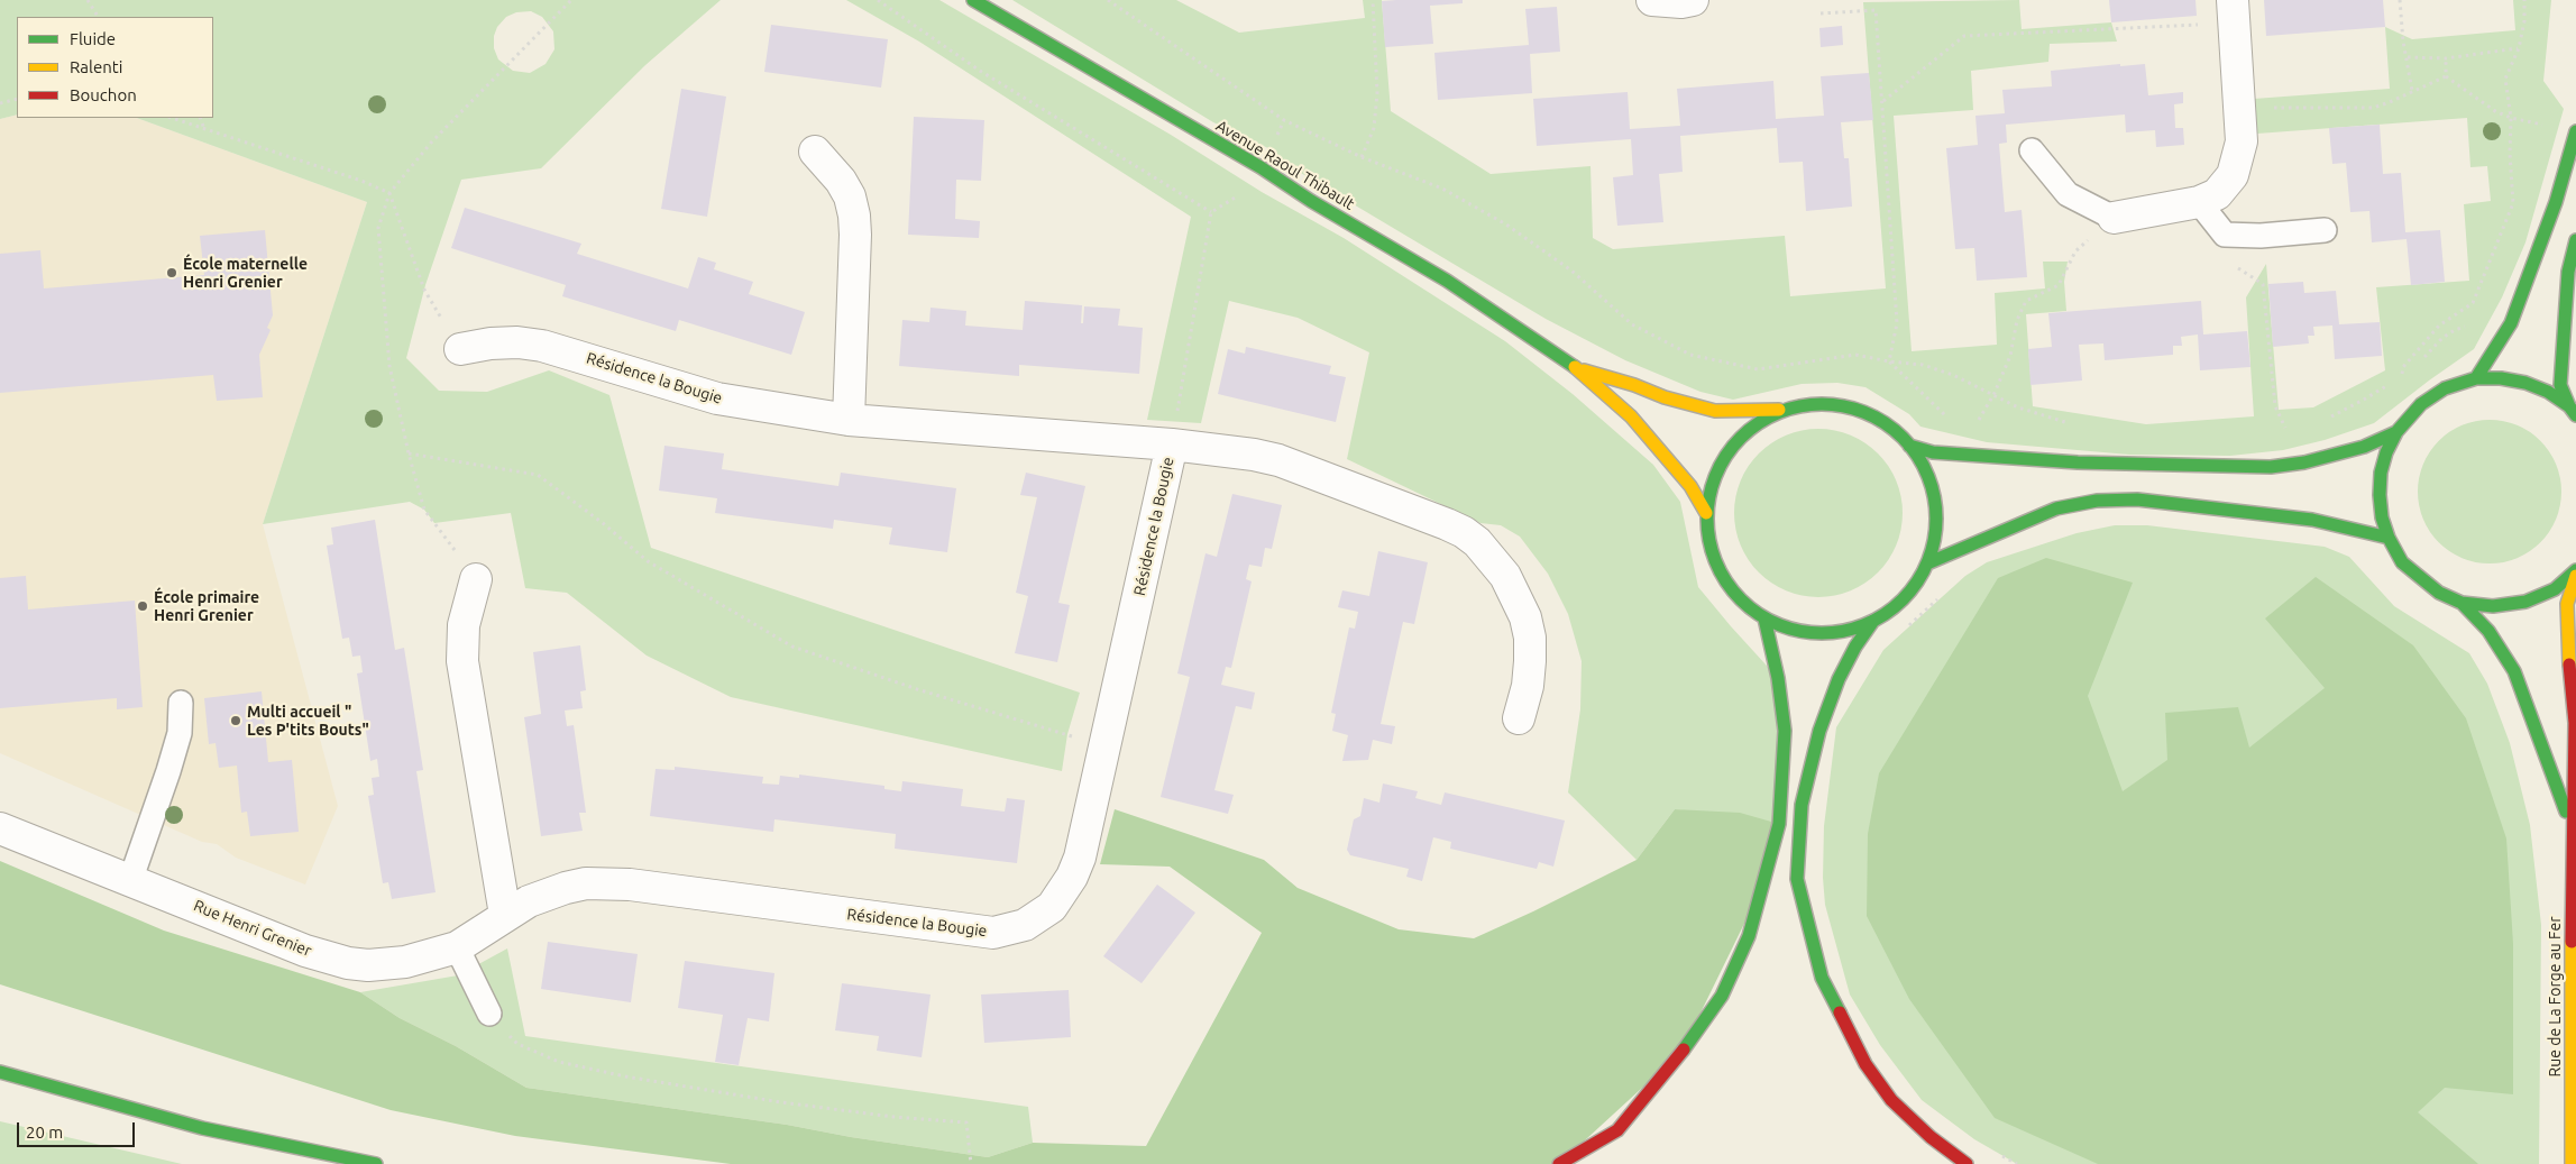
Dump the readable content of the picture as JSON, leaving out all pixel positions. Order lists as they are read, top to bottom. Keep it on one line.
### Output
{"streets":{"main road":["Avenue Raoul Thibault","Rue de La Forge au Fer"],"street":["Résidence la Bougie","Rue Henri Grenier"]},"crossings":[["Résidence la Bougie","Rue Henri Grenier"]],"places":["École maternelle Henri Grenier","École primaire Henri Grenier","Multi accueil \" Les P'tits Bouts\""],"legend":["Fluide","Ralenti","Bouchon"],"scale_bar":"20 m"}
